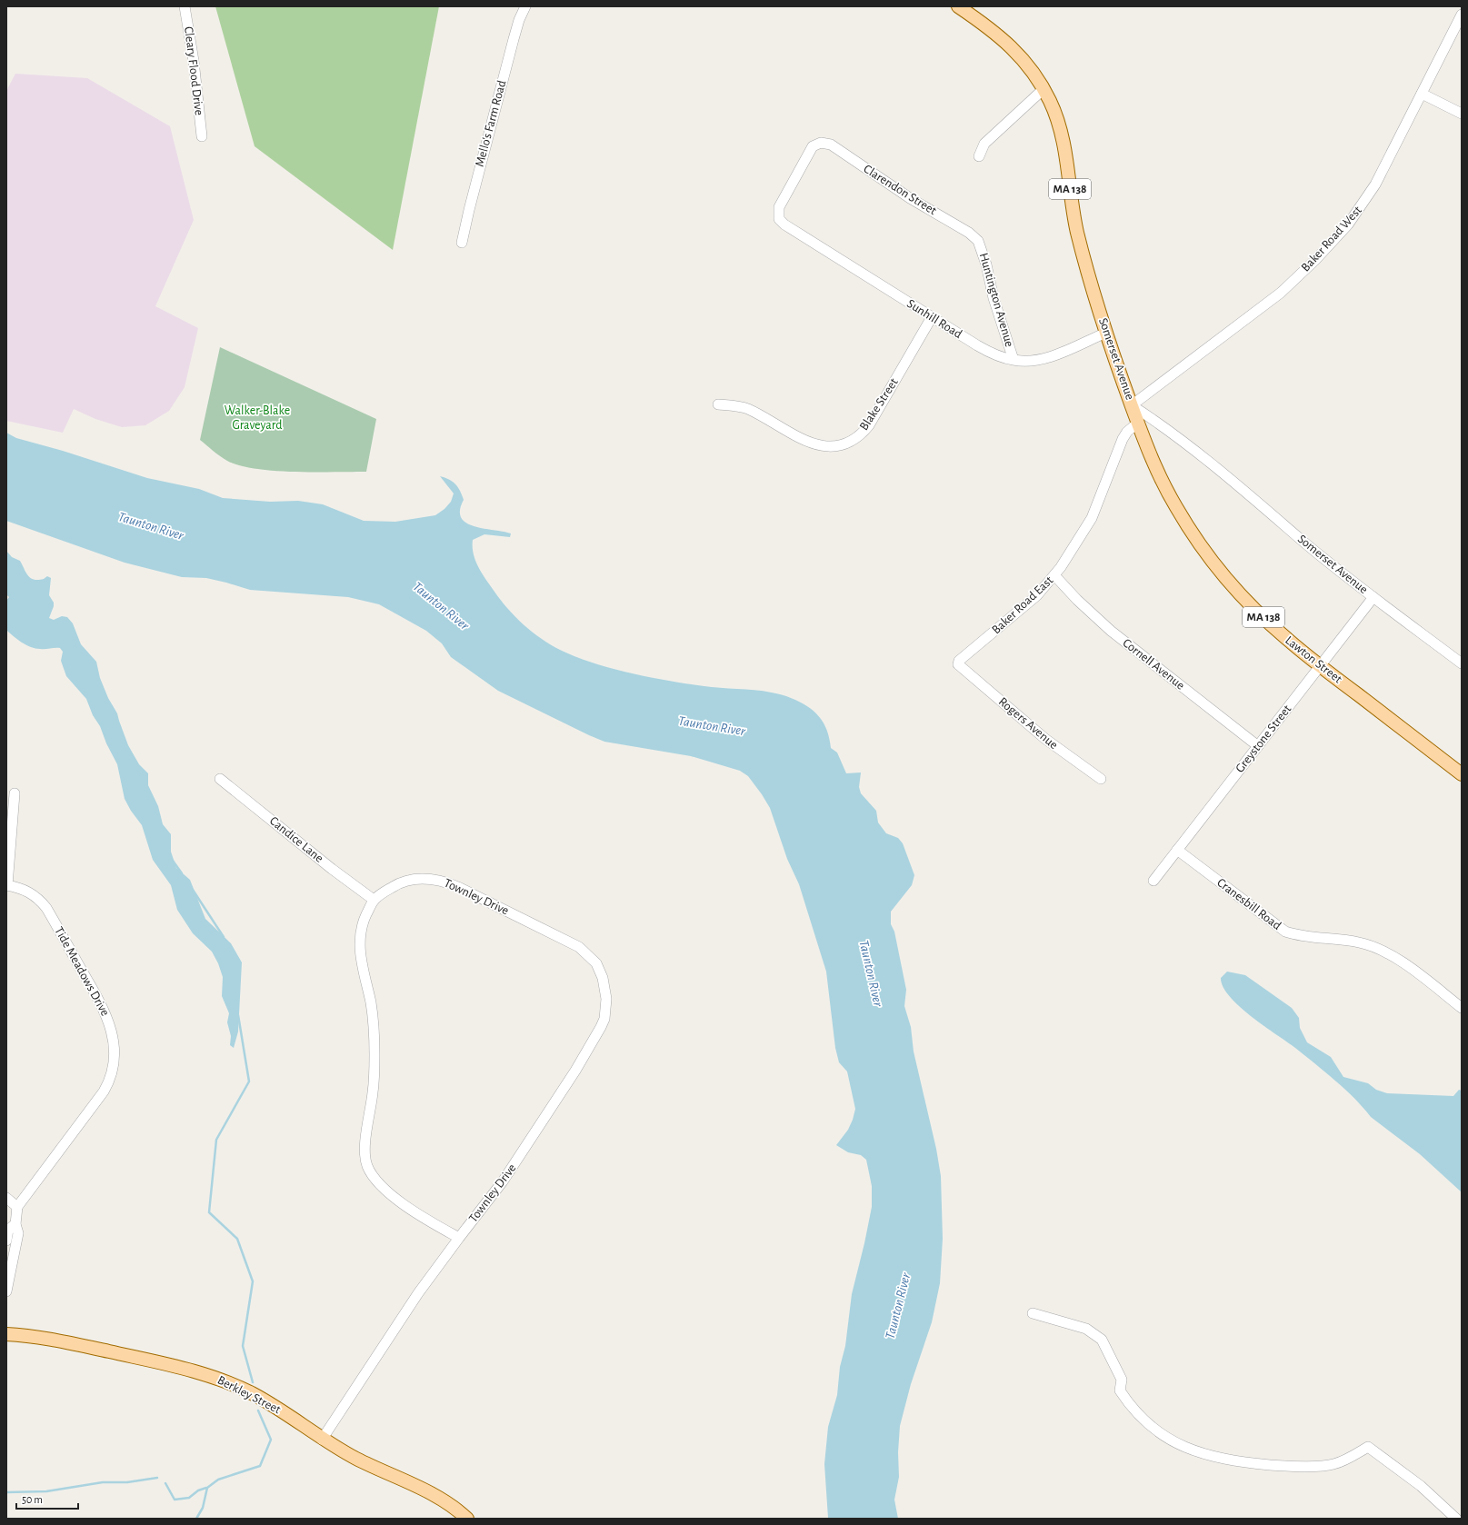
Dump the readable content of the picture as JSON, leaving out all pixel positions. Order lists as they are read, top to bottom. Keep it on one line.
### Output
{"streets":{"main road":["MA 138","Somerset Avenue","Lawton Street","Berkley Street"],"street":["Cleary Flood Drive","Mello's Farm Road","Clarendon Street","Baker Road West","Huntington Avenue","Sunhill Road","Blake Street","Baker Road East","Cornell Avenue","Rogers Avenue","Greystone Street","Candice Lane","Townley Drive","Cranesbill Road","Tide Meadows Drive"]},"crossings":[["Clarendon Street","Huntington Avenue"],["Clarendon Street","Sunhill Road"],["Baker Road West","Somerset Avenue"],["Baker Road West","Lawton Street"],["Huntington Avenue","Sunhill Road"],["Sunhill Road","Somerset Avenue"],["Sunhill Road","Blake Street"],["Somerset Avenue","Lawton Street"],["Somerset Avenue","Greystone Street"],["Baker Road East","Lawton Street"],["Baker Road East","Cornell Avenue"],["Baker Road East","Rogers Avenue"],["Lawton Street","Greystone Street"],["Cornell Avenue","Greystone Street"],["Greystone Street","Cranesbill Road"],["Candice Lane","Townley Drive"],["Townley Drive","Berkley Street"]],"water":["Taunton River"],"parks":["Walker-Blake Graveyard"],"scale_bar":"50 m"}
